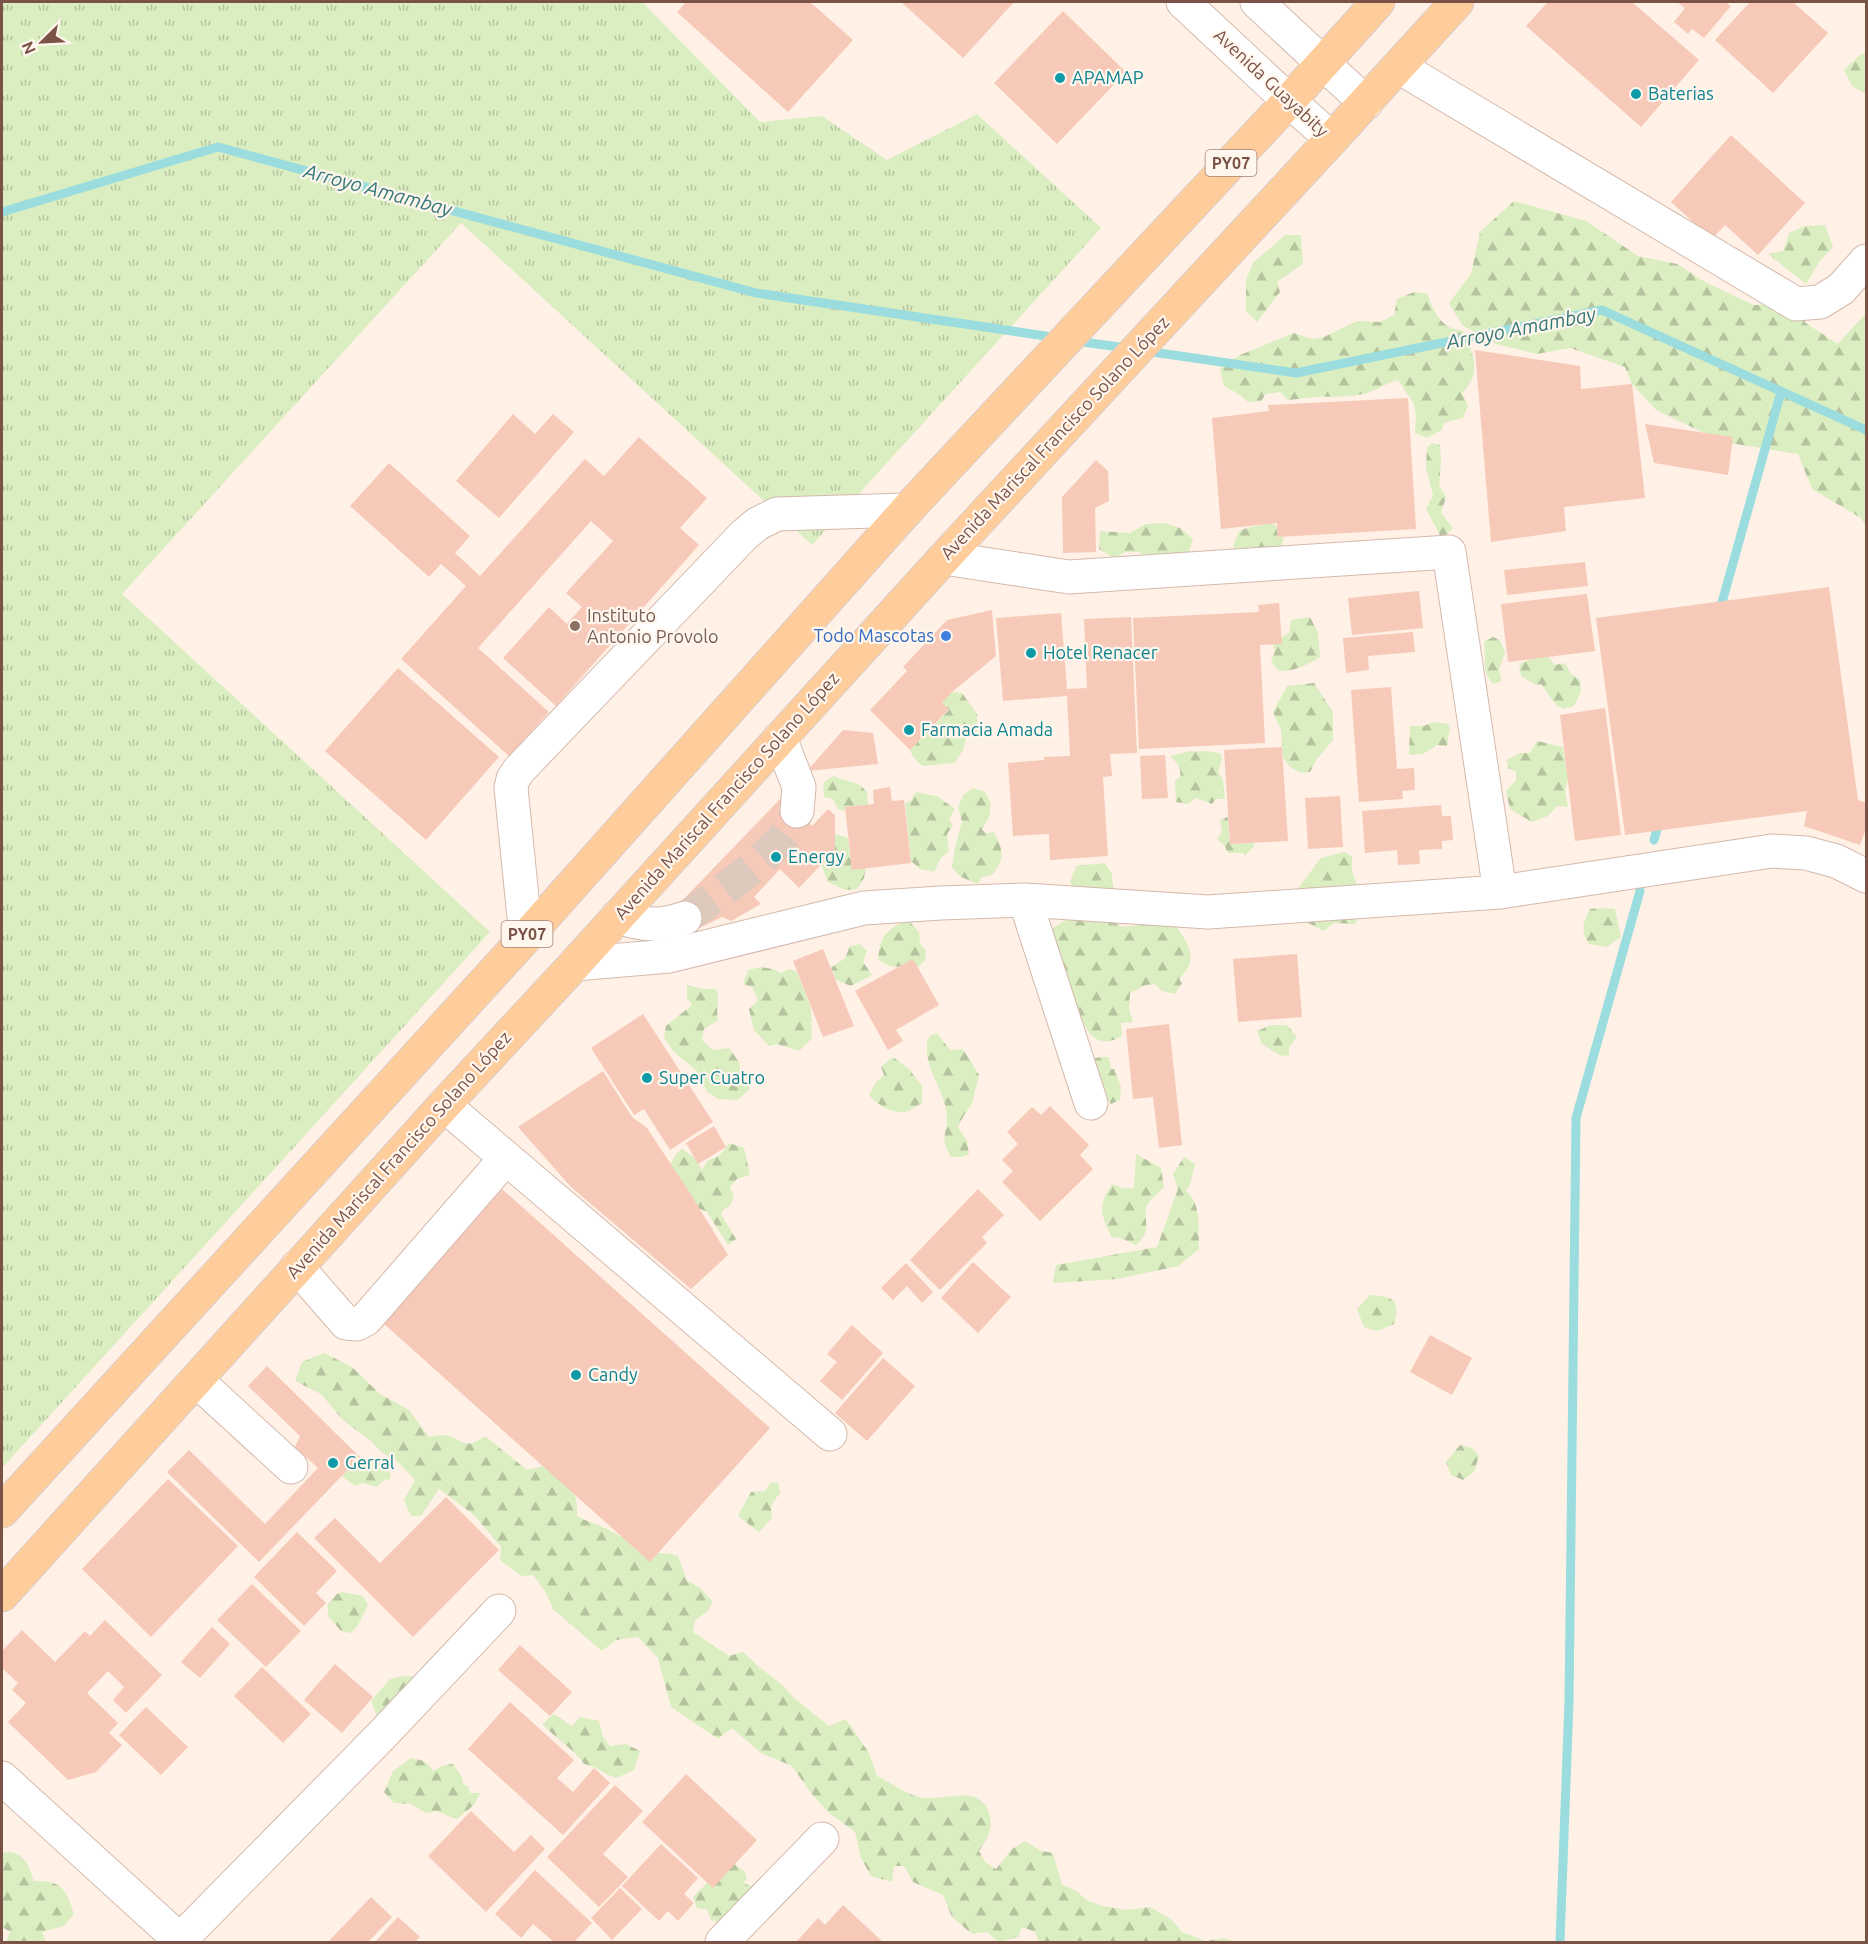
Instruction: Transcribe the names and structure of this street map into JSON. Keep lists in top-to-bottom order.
{
  "streets": {
    "main road": ["PY07", "Avenida Mariscal Francisco Solano López"],
    "street": ["Avenida Guayabity"]
  },
  "crossings": [
    ["Avenida Guayabity", "PY07"],
    ["Avenida Guayabity", "Avenida Mariscal Francisco Solano López"]
  ],
  "water": ["Arroyo Amambay"],
  "places": [
    "APAMAP",
    "Baterias",
    "Instituto Antonio Provolo",
    "Todo Mascotas",
    "Hotel Renacer",
    "Farmacia Amada",
    "Energy",
    "Super Cuatro",
    "Candy",
    "Gerral"
  ],
  "north": "bottom left"
}
